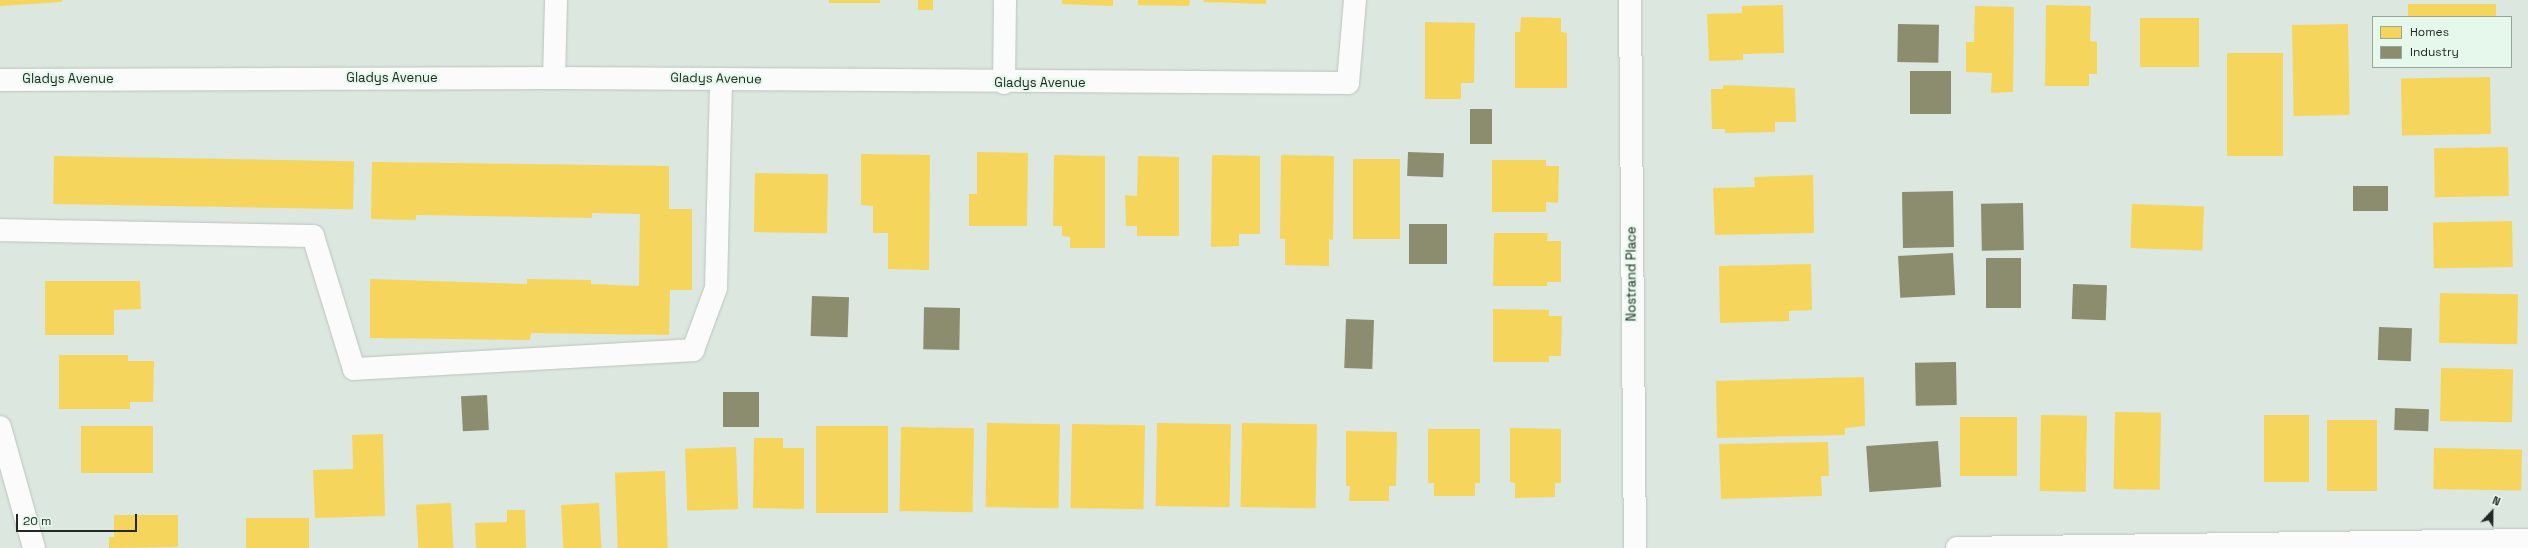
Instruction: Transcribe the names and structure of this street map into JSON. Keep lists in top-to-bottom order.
{
  "streets": {
    "street": ["Gladys Avenue", "Nostrand Place"]
  },
  "legend": ["Homes", "Industry"],
  "scale_bar": "20 m",
  "north": "top"
}
